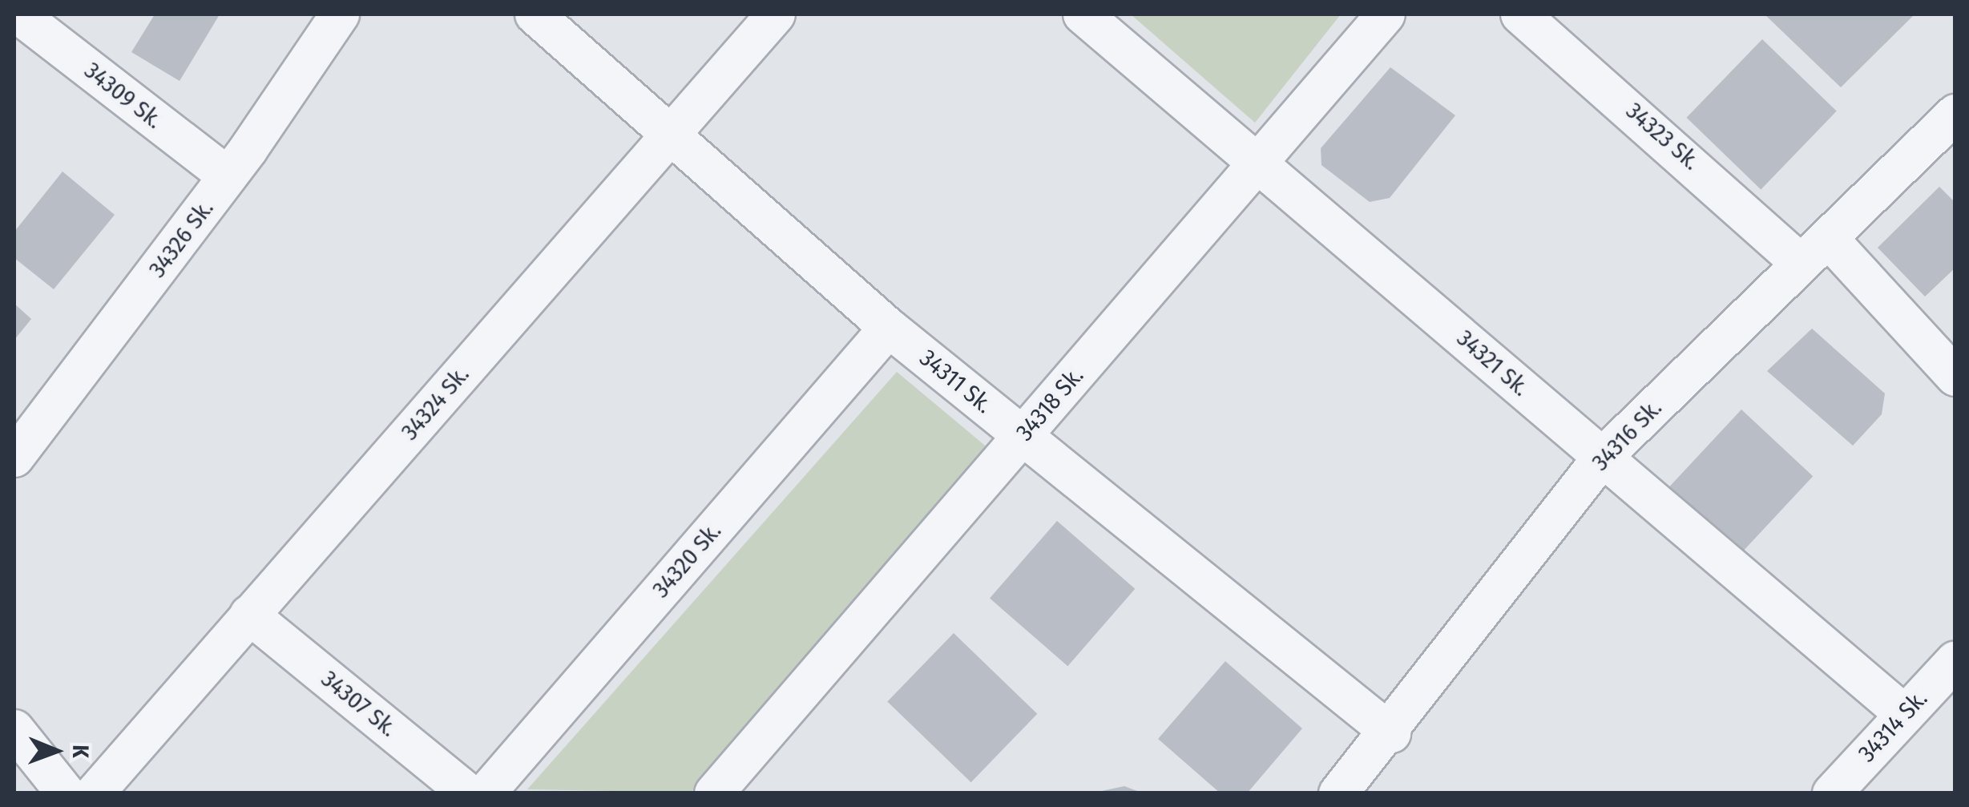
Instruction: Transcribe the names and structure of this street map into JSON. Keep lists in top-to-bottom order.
{
  "streets": {
    "street": [
      "34309 Sk.",
      "34323 Sk.",
      "34326 Sk.",
      "34321 Sk.",
      "34311 Sk.",
      "34324 Sk.",
      "34318 Sk.",
      "34316 Sk.",
      "34320 Sk.",
      "34307 Sk.",
      "34314 Sk."
    ]
  },
  "crossings": [
    ["34309 Sk.", "34326 Sk."],
    ["34323 Sk.", "34316 Sk."],
    ["34321 Sk.", "34318 Sk."],
    ["34321 Sk.", "34316 Sk."],
    ["34321 Sk.", "34314 Sk."],
    ["34311 Sk.", "34324 Sk."],
    ["34311 Sk.", "34318 Sk."],
    ["34311 Sk.", "34316 Sk."],
    ["34311 Sk.", "34320 Sk."],
    ["34324 Sk.", "34307 Sk."]
  ],
  "north": "right"
}
